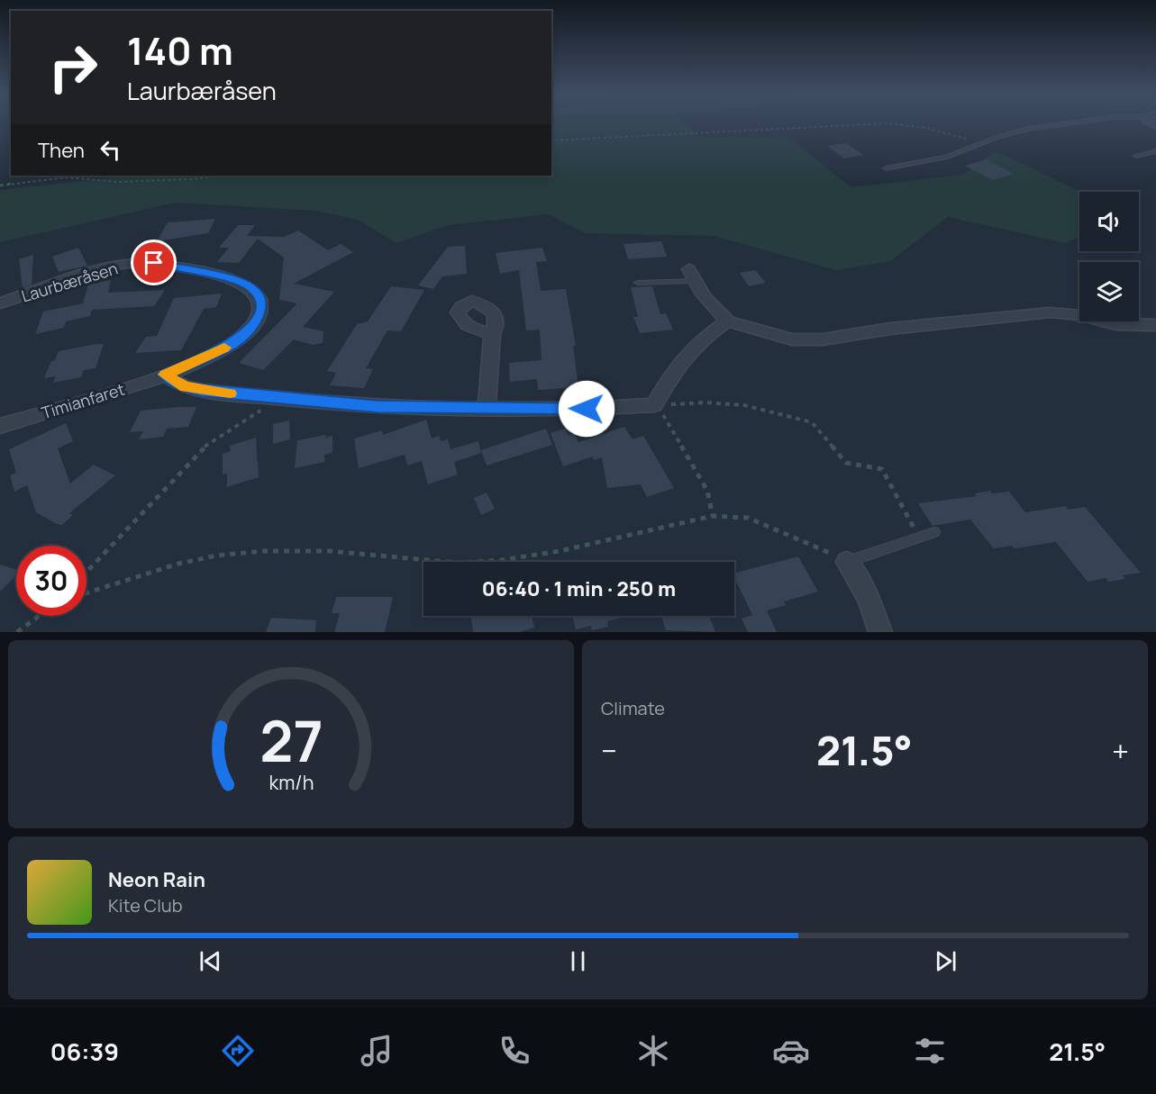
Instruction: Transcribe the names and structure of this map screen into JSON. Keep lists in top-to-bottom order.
{
  "streets": {
    "street": ["Laurbæråsen", "Timianfaret"]
  },
  "crossings": [
    ["Laurbæråsen", "Timianfaret"]
  ],
  "page": {
    "turn": ["140 m", "Laurbæråsen"],
    "then": "Then",
    "limit": "30",
    "trip": "06:40 · 1 min · 250 m",
    "tile": "Climate",
    "heat": ["−", "21.5°", "+"],
    "song": ["Neon Rain", "Kite Club"],
    "tabs": ["06:39", "21.5°"],
    "gauge": ["27", "km/h"]
  }
}
